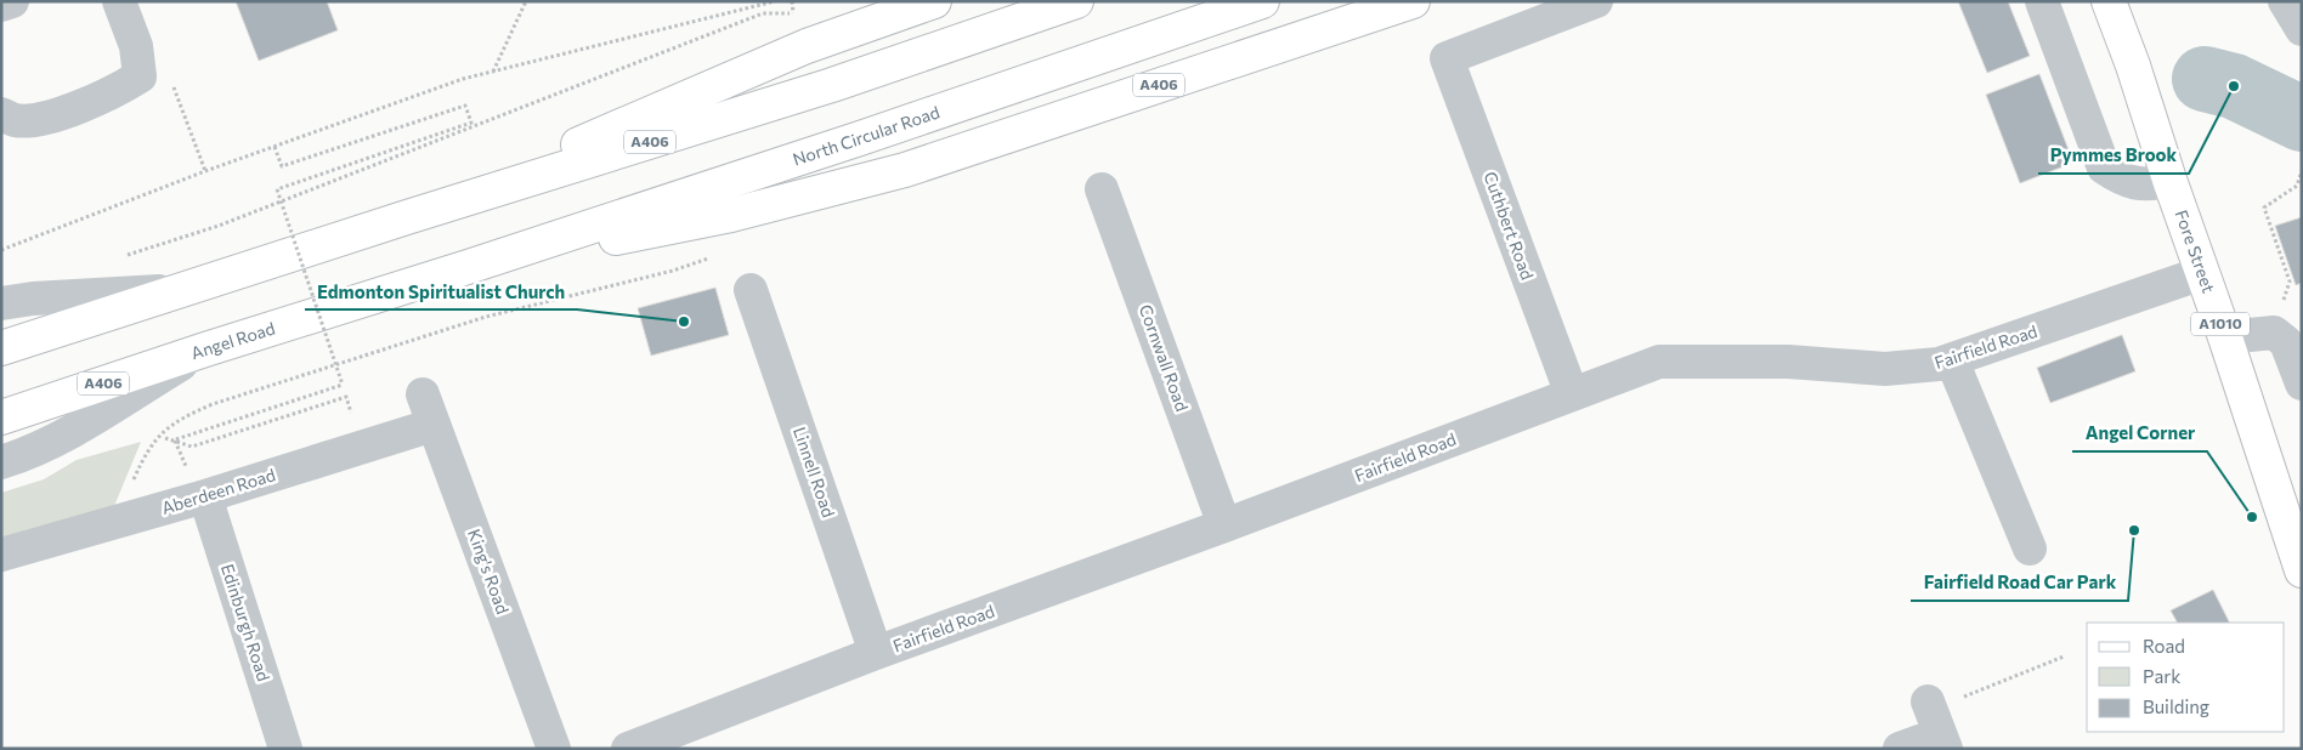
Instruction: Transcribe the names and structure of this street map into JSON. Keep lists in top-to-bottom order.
{
  "streets": {
    "main road": [
      "A406",
      "North Circular Road",
      "Fore Street",
      "A1010",
      "Angel Road"
    ],
    "street": [
      "Cuthbert Road",
      "Fairfield Road",
      "Cornwall Road",
      "Linnell Road",
      "Aberdeen Road",
      "King's Road",
      "Edinburgh Road"
    ]
  },
  "crossings": [
    ["A406", "North Circular Road"],
    ["A406", "Angel Road"],
    ["North Circular Road", "Angel Road"],
    ["Cuthbert Road", "Fairfield Road"],
    ["Fore Street", "Fairfield Road"],
    ["Fairfield Road", "Cornwall Road"],
    ["Fairfield Road", "Linnell Road"],
    ["Aberdeen Road", "King's Road"],
    ["Aberdeen Road", "Edinburgh Road"]
  ],
  "places": [
    "Pymmes Brook",
    "Edmonton Spiritualist Church",
    "Angel Corner",
    "Fairfield Road Car Park"
  ],
  "legend": ["Road", "Park", "Building"]
}
